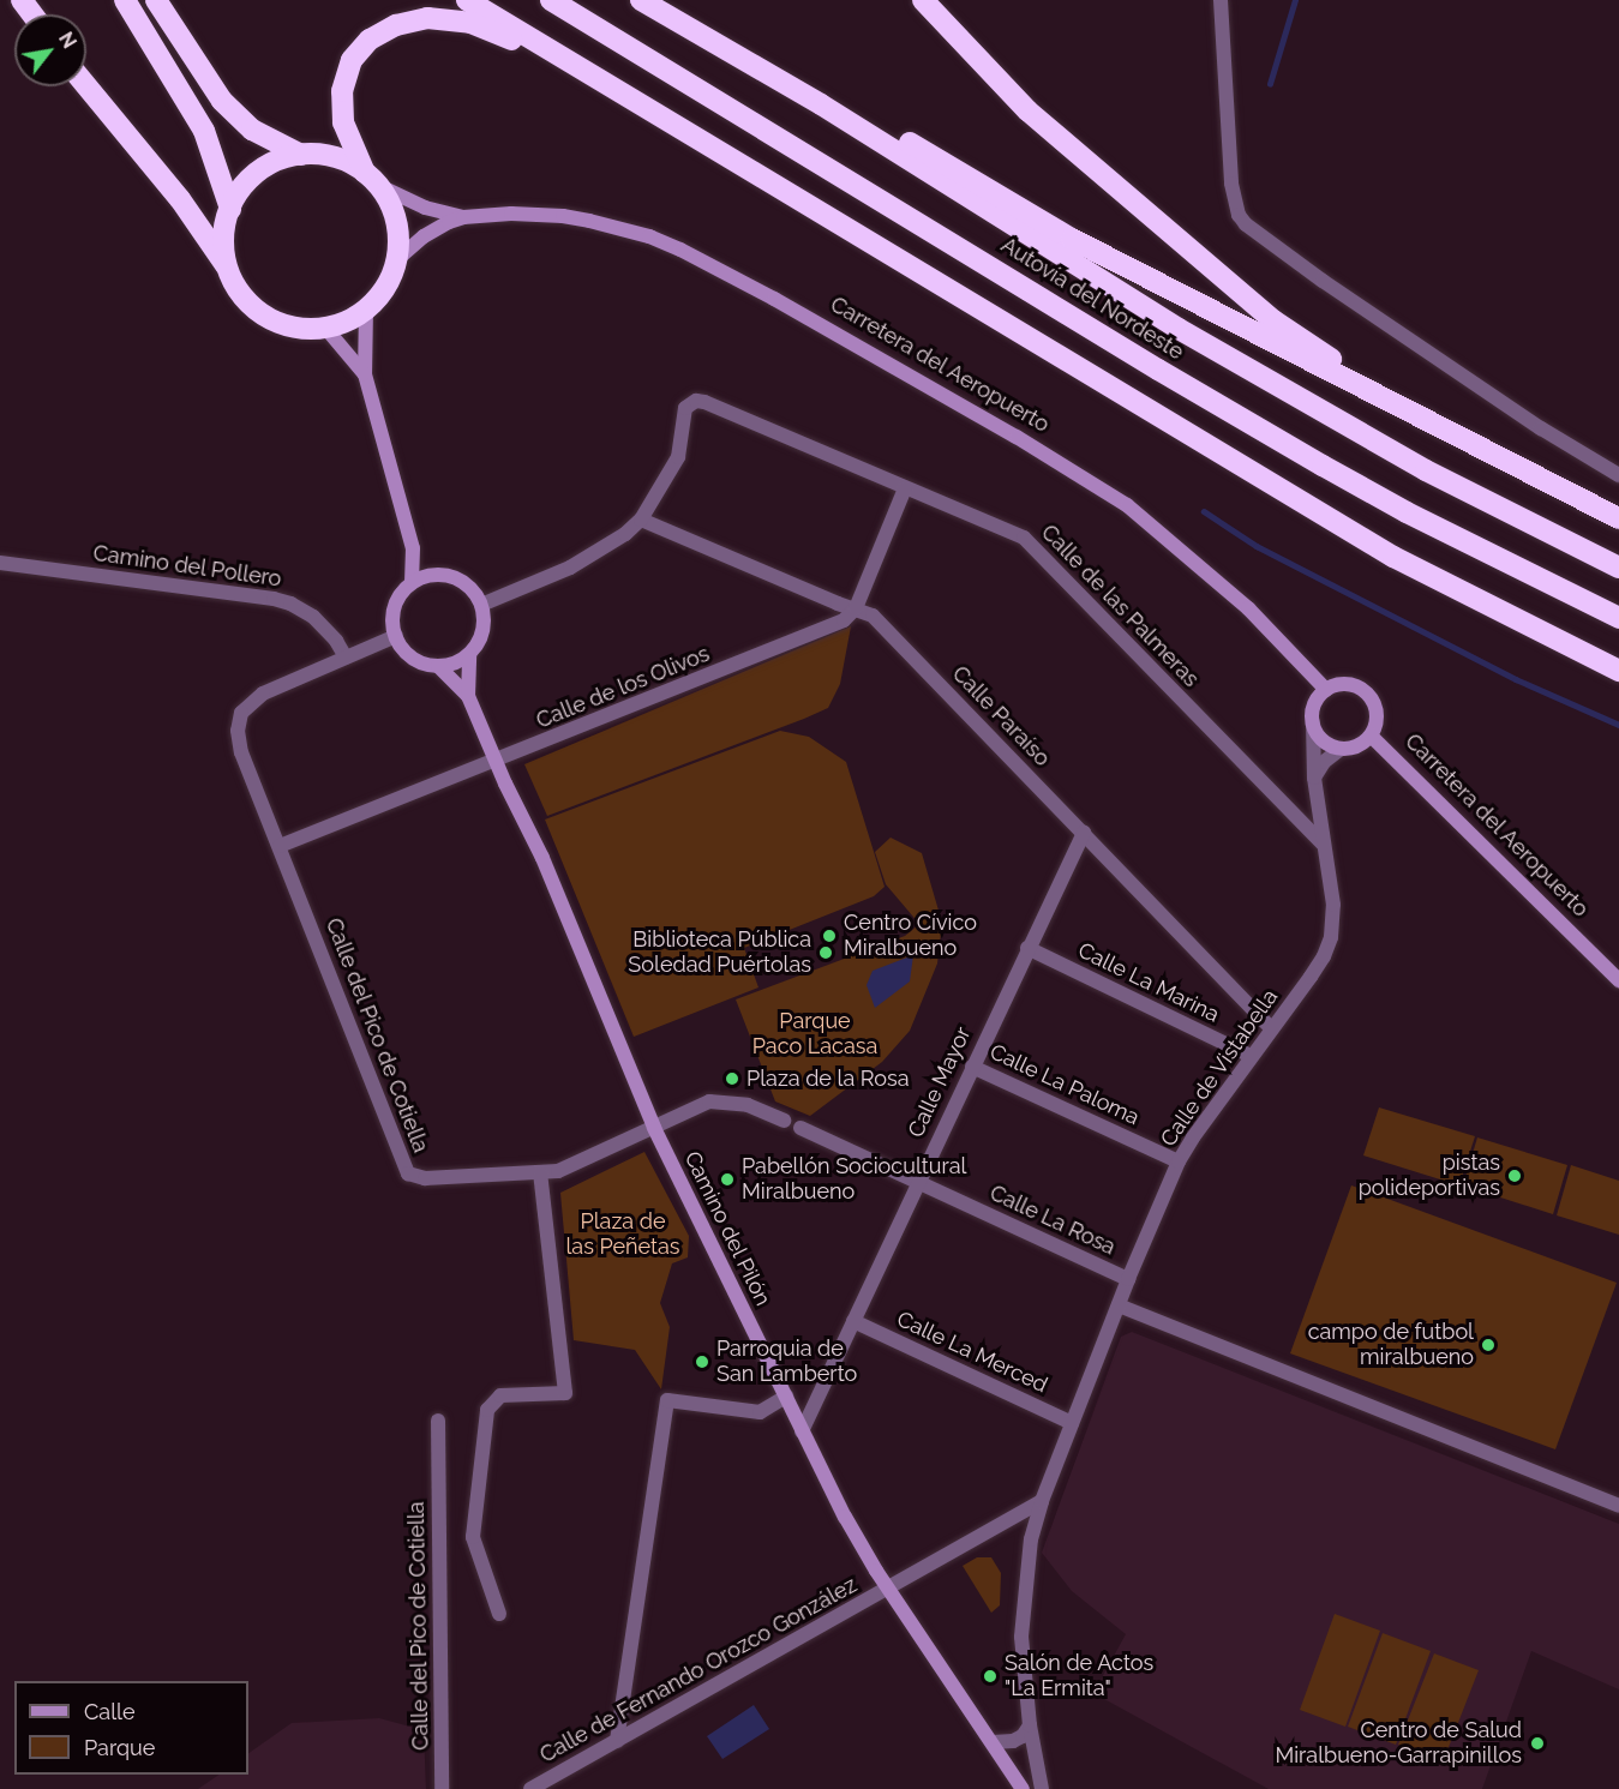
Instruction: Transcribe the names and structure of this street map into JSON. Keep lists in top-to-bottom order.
{
  "streets": {
    "highway": ["Autovía del Nordeste"],
    "street": [
      "Carretera del Aeropuerto",
      "Camino del Pollero",
      "Calle de las Palmeras",
      "Calle de los Olivos",
      "Calle Paraíso",
      "Calle La Marina",
      "Calle del Pico de Cotiella",
      "Calle de Vistabella",
      "Calle Mayor",
      "Calle La Paloma",
      "Calle La Rosa",
      "Camino del Pilón",
      "Calle La Merced",
      "Calle de Fernando Orozco González"
    ]
  },
  "crossings": [
    ["Carretera del Aeropuerto", "Calle de Vistabella"],
    ["Camino del Pollero", "Calle del Pico de Cotiella"],
    ["Calle de las Palmeras", "Calle Paraíso"],
    ["Calle de las Palmeras", "Calle de Vistabella"],
    ["Calle de los Olivos", "Calle Paraíso"],
    ["Calle de los Olivos", "Calle del Pico de Cotiella"],
    ["Calle de los Olivos", "Camino del Pilón"],
    ["Calle Paraíso", "Calle de Vistabella"],
    ["Calle Paraíso", "Calle Mayor"],
    ["Calle La Marina", "Calle de Vistabella"],
    ["Calle La Marina", "Calle Mayor"],
    ["Calle del Pico de Cotiella", "Camino del Pilón"],
    ["Calle de Vistabella", "Calle La Paloma"],
    ["Calle de Vistabella", "Calle La Rosa"],
    ["Calle de Vistabella", "Calle La Merced"],
    ["Calle de Vistabella", "Calle de Fernando Orozco González"],
    ["Calle Mayor", "Calle La Paloma"],
    ["Calle Mayor", "Calle La Rosa"],
    ["Calle Mayor", "Camino del Pilón"],
    ["Calle Mayor", "Calle La Merced"],
    ["Camino del Pilón", "Calle de Fernando Orozco González"]
  ],
  "parks": ["Parque Paco Lacasa", "Plaza de las Peñetas"],
  "places": [
    "Centro Cívico Miralbueno",
    "Biblioteca Pública Soledad Puértolas",
    "Plaza de la Rosa",
    "pistas polideportivas",
    "Pabellón Sociocultural Miralbueno",
    "campo de futbol miralbueno",
    "Parroquia de San Lamberto",
    "Salón de Actos \"La Ermita\"",
    "Centro de Salud Miralbueno-Garrapinillos"
  ],
  "legend": ["Calle", "Parque"],
  "north": "top right"
}
